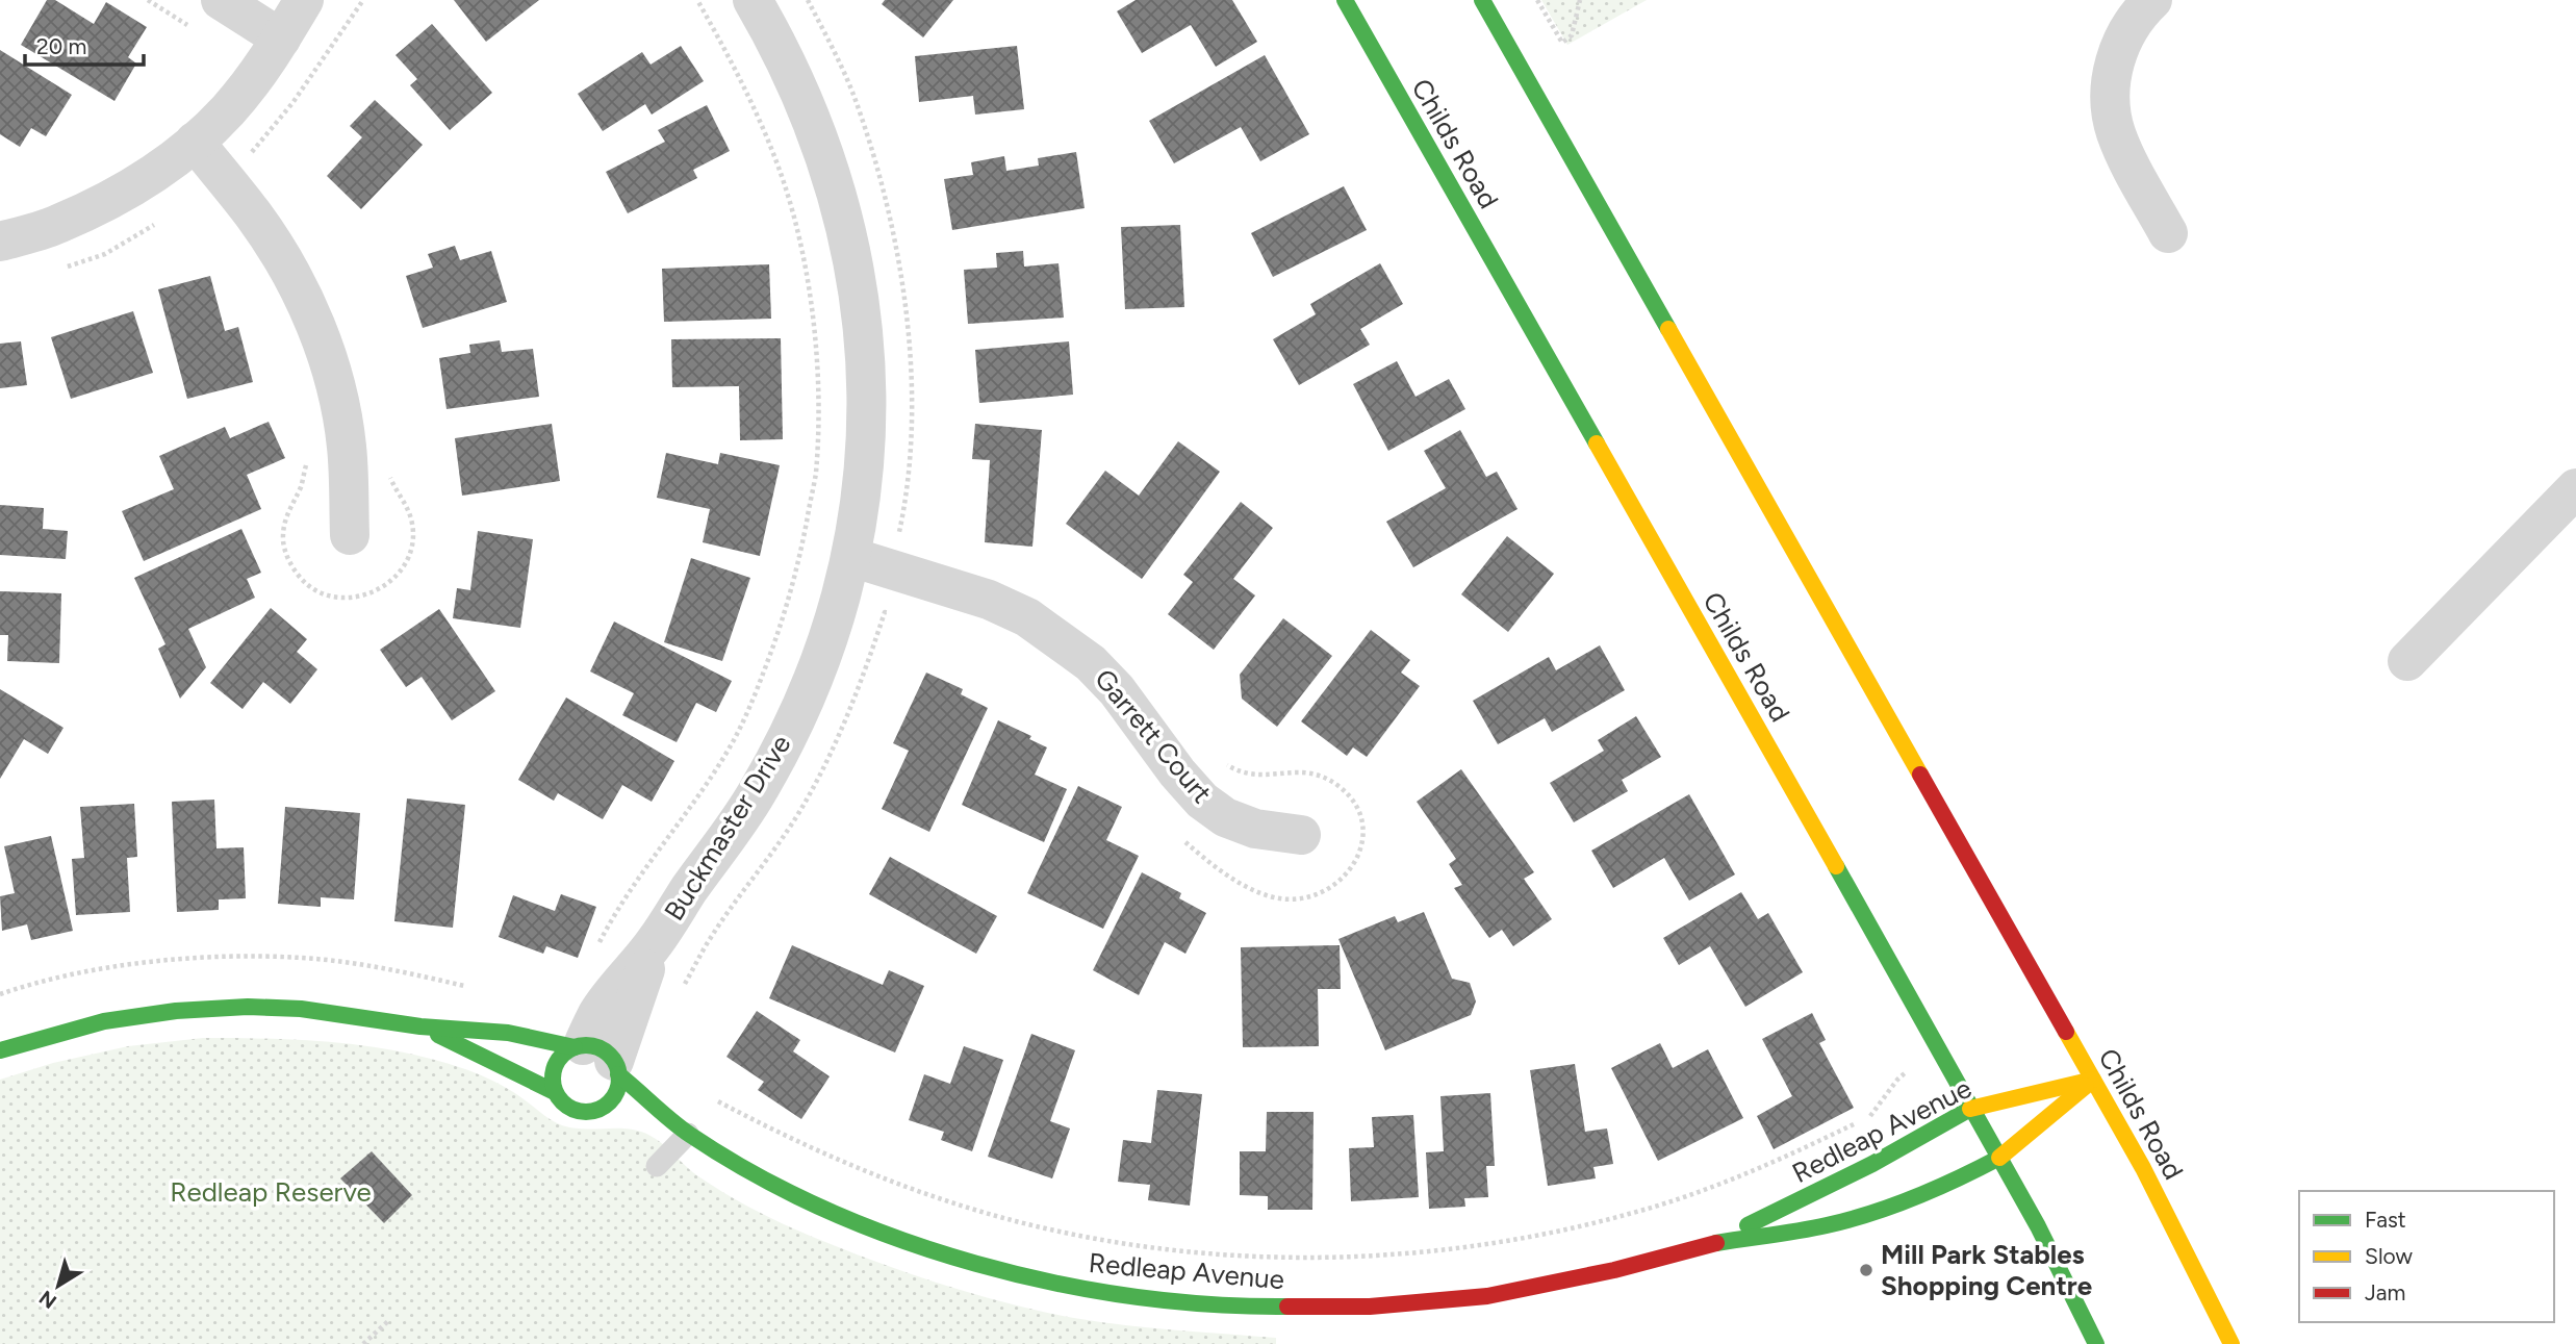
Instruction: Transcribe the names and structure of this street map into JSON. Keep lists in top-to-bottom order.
{
  "streets": {
    "main road": ["Childs Road", "Redleap Avenue"],
    "street": ["Garrett Court", "Buckmaster Drive"]
  },
  "crossings": [
    ["Childs Road", "Redleap Avenue"],
    ["Garrett Court", "Buckmaster Drive"],
    ["Buckmaster Drive", "Redleap Avenue"]
  ],
  "parks": ["Redleap Reserve"],
  "places": ["Mill Park Stables Shopping Centre"],
  "legend": ["Fast", "Slow", "Jam"],
  "scale_bar": "20 m",
  "north": "bottom left"
}
